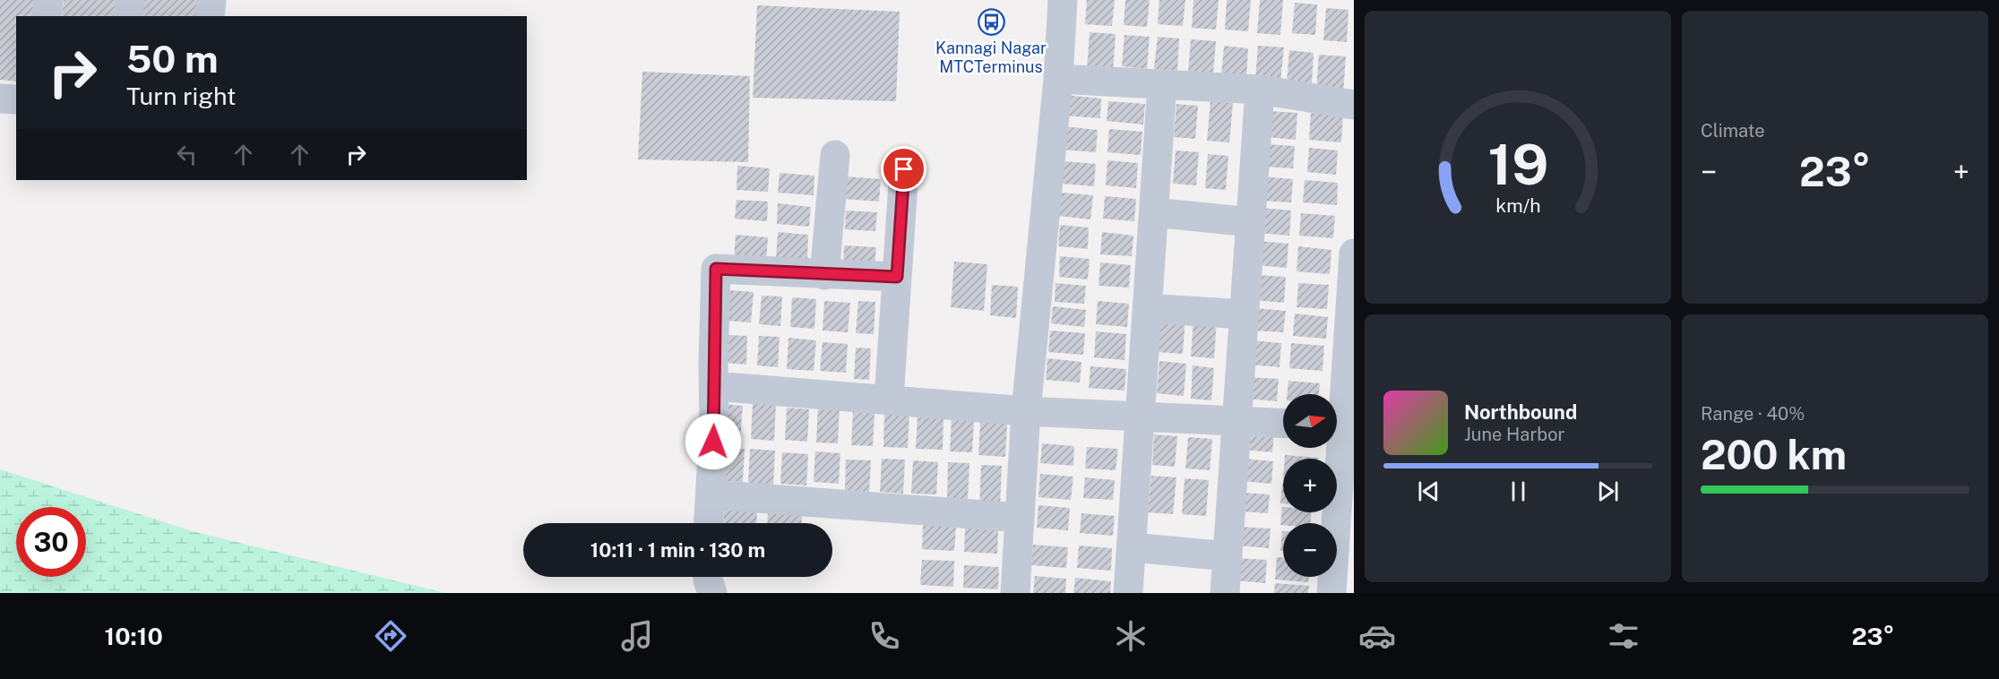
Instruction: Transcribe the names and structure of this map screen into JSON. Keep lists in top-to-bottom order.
{
  "places": {
    "bus stop": ["Kannagi Nagar MTCTerminus"]
  },
  "north": "right",
  "page": {
    "tile": [
      "Climate",
      ["Range · 40%", "200 km"]
    ],
    "turn": ["50 m", "Turn right"],
    "heat": ["−", "23°", "+"],
    "song": ["Northbound", "June Harbor"],
    "map_buttons": ["+", "−"],
    "limit": "30",
    "trip": "10:11 · 1 min · 130 m",
    "tabs": ["10:10", "23°"],
    "gauge": ["19", "km/h"]
  }
}
